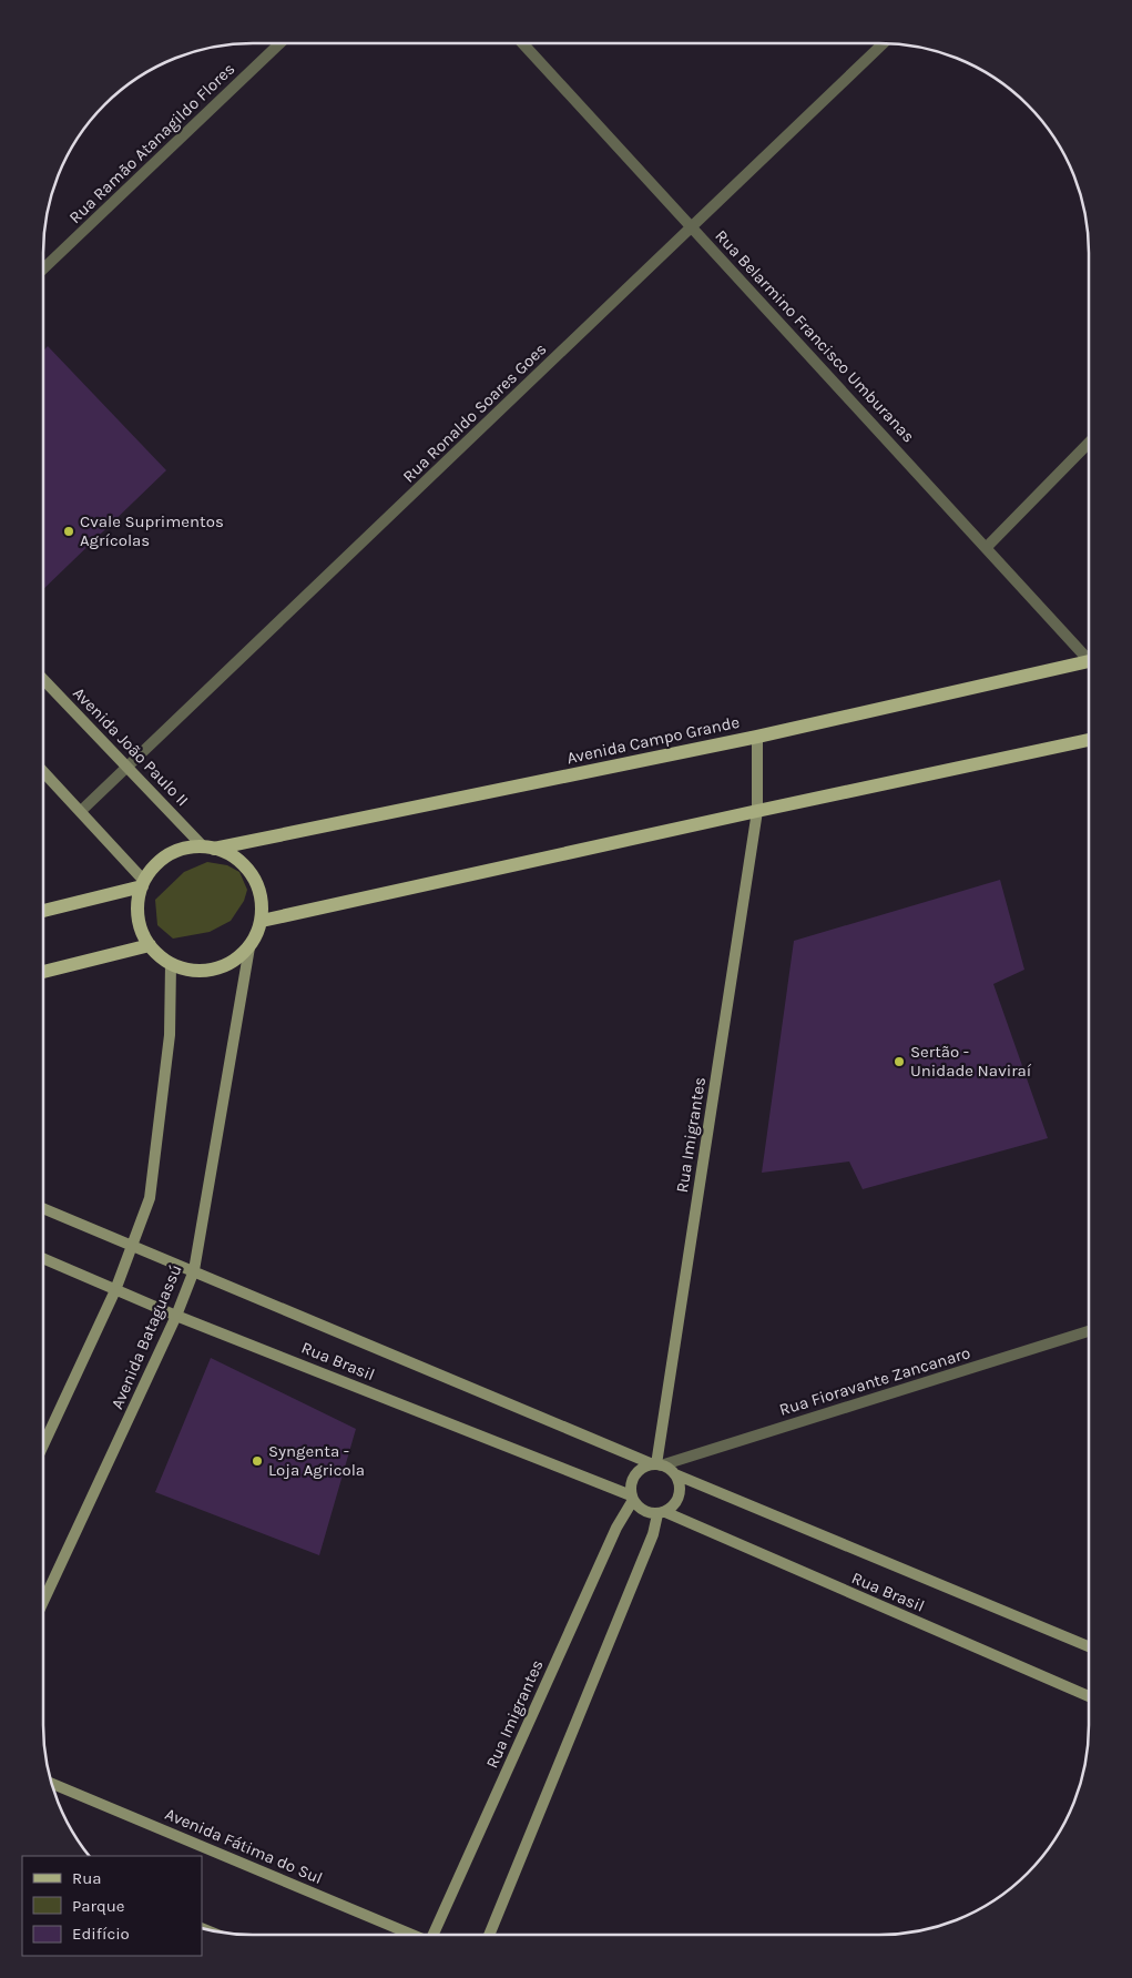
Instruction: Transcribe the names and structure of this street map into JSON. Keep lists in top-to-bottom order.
{
  "streets": {
    "main road": ["Avenida Campo Grande"],
    "street": [
      "Rua Ramão Atanagildo Flores",
      "Rua Belarmino Francisco Umburanas",
      "Rua Ronaldo Soares Goes",
      "Avenida João Paulo II",
      "Rua Imigrantes",
      "Avenida Bataguassú",
      "Rua Brasil",
      "Rua Fioravante Zancanaro",
      "Avenida Fátima do Sul"
    ]
  },
  "crossings": [
    ["Rua Belarmino Francisco Umburanas", "Rua Ronaldo Soares Goes"],
    ["Rua Ronaldo Soares Goes", "Avenida João Paulo II"],
    ["Avenida Campo Grande", "Avenida João Paulo II"],
    ["Avenida Campo Grande", "Rua Imigrantes"],
    ["Avenida Campo Grande", "Avenida Bataguassú"],
    ["Avenida João Paulo II", "Avenida Bataguassú"],
    ["Rua Imigrantes", "Rua Brasil"],
    ["Rua Imigrantes", "Rua Fioravante Zancanaro"],
    ["Avenida Bataguassú", "Rua Brasil"],
    ["Rua Brasil", "Rua Fioravante Zancanaro"]
  ],
  "places": ["Cvale Suprimentos Agrícolas", "Sertão - Unidade Naviraí", "Syngenta - Loja Agricola"],
  "legend": ["Rua", "Parque", "Edifício"]
}
